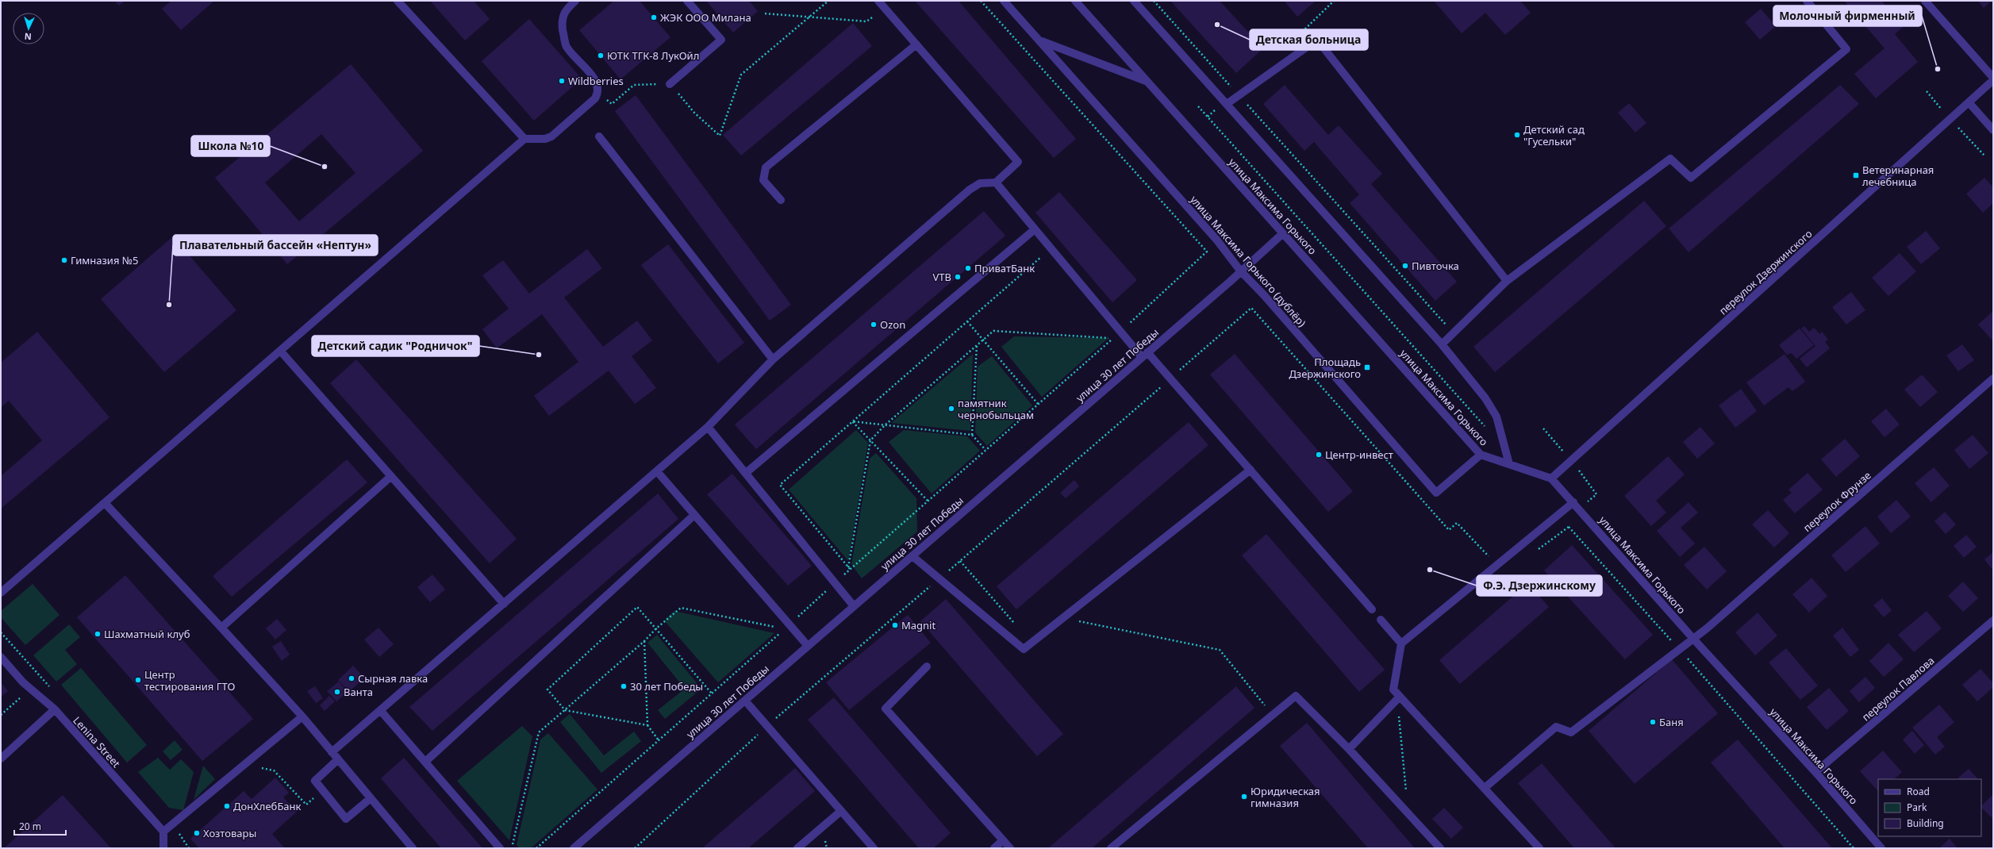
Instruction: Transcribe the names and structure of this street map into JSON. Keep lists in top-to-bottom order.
{
  "streets": {
    "street": [
      "улица Максима Горького",
      "улица Максима Горького (дублёр)",
      "переулок Дзержинского",
      "улица 30 лет Победы",
      "переулок Фрунзе",
      "переулок Павлова",
      "Lenina Street"
    ]
  },
  "crossings": [
    ["улица Максима Горького", "улица Максима Горького (дублёр)"],
    ["улица Максима Горького", "переулок Дзержинского"],
    ["улица Максима Горького", "улица 30 лет Победы"],
    ["улица Максима Горького", "переулок Фрунзе"],
    ["улица Максима Горького", "переулок Павлова"],
    ["улица Максима Горького (дублёр)", "улица 30 лет Победы"]
  ],
  "places": {
    "other": [
      "ЖЭК ООО Милана",
      "Детская больница",
      "ЮТК ТГК-8 ЛукОйл",
      "Молочный фирменный",
      "Wildberries",
      "Детский сад \"Гусельки\"",
      "Школа №10",
      "Гимназия №5",
      "Пивточка",
      "ПриватБанк",
      "VTB",
      "Плавательный бассейн «Нептун»",
      "Ozon",
      "Детский садик \"Родничок\"",
      "памятник чернобыльцам",
      "Центр-инвест",
      "Ф.Э. Дзержинскому",
      "Magnit",
      "Шахматный клуб",
      "Сырная лавка",
      "Центр тестирования ГТО",
      "30 лет Победы",
      "Ванта",
      "Баня",
      "Юридическая гимназия",
      "ДонХлебБанк",
      "Хозтовары"
    ],
    "transit": ["Ветеринарная лечебница", "Площадь Дзержинского"]
  },
  "legend": ["Road", "Park", "Building"],
  "scale_bar": "20 m",
  "north": "bottom"
}
